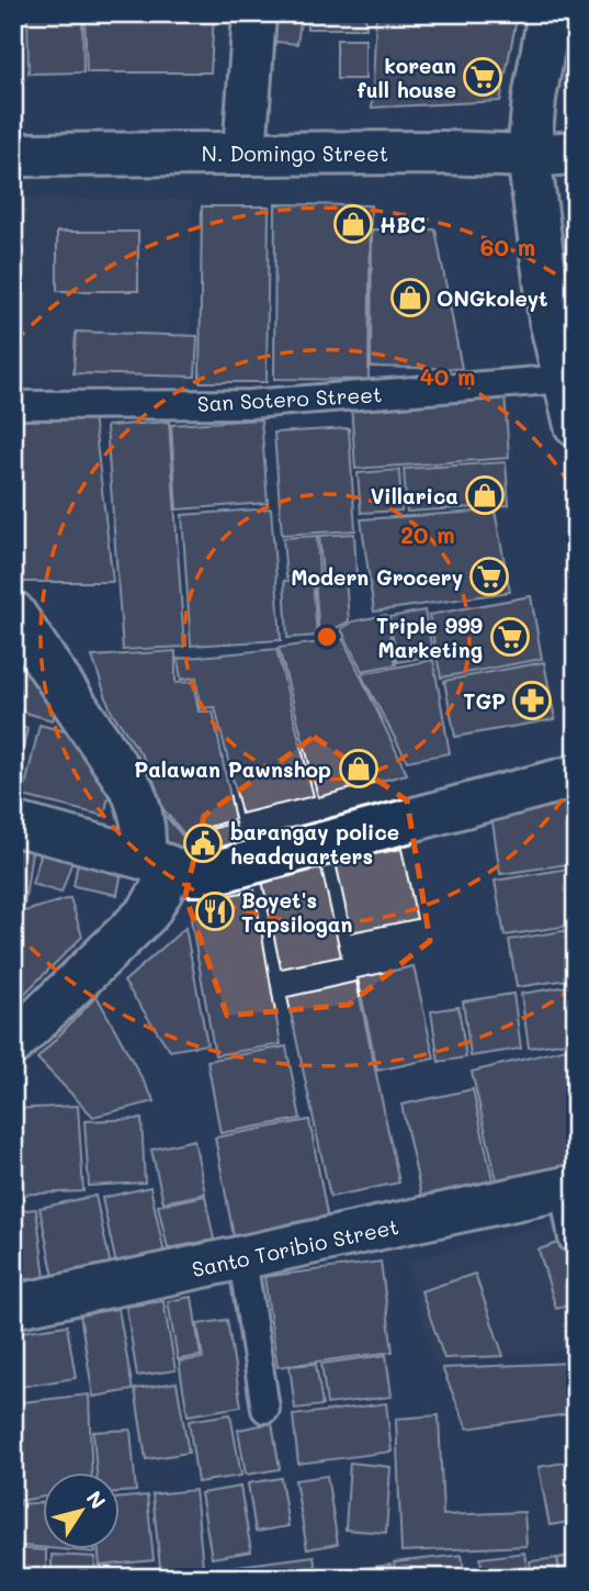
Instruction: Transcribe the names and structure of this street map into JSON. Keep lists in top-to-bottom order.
{
  "streets": {
    "street": ["N. Domingo Street", "Santo Toribio Street"],
    "lane": ["San Sotero Street"]
  },
  "places": {
    "supermarket": ["korean full house", "Modern Grocery", "Triple 999 Marketing"],
    "shop": [
      "HBC",
      "ONGkoleyt",
      "Villarica",
      "Palawan Pawnshop"
    ],
    "pharmacy": ["TGP"],
    "public building": ["barangay police headquarters"],
    "restaurant": ["Boyet's Tapsilogan"]
  },
  "north": "top right",
  "rings": ["60 m", "40 m", "20 m"]
}
